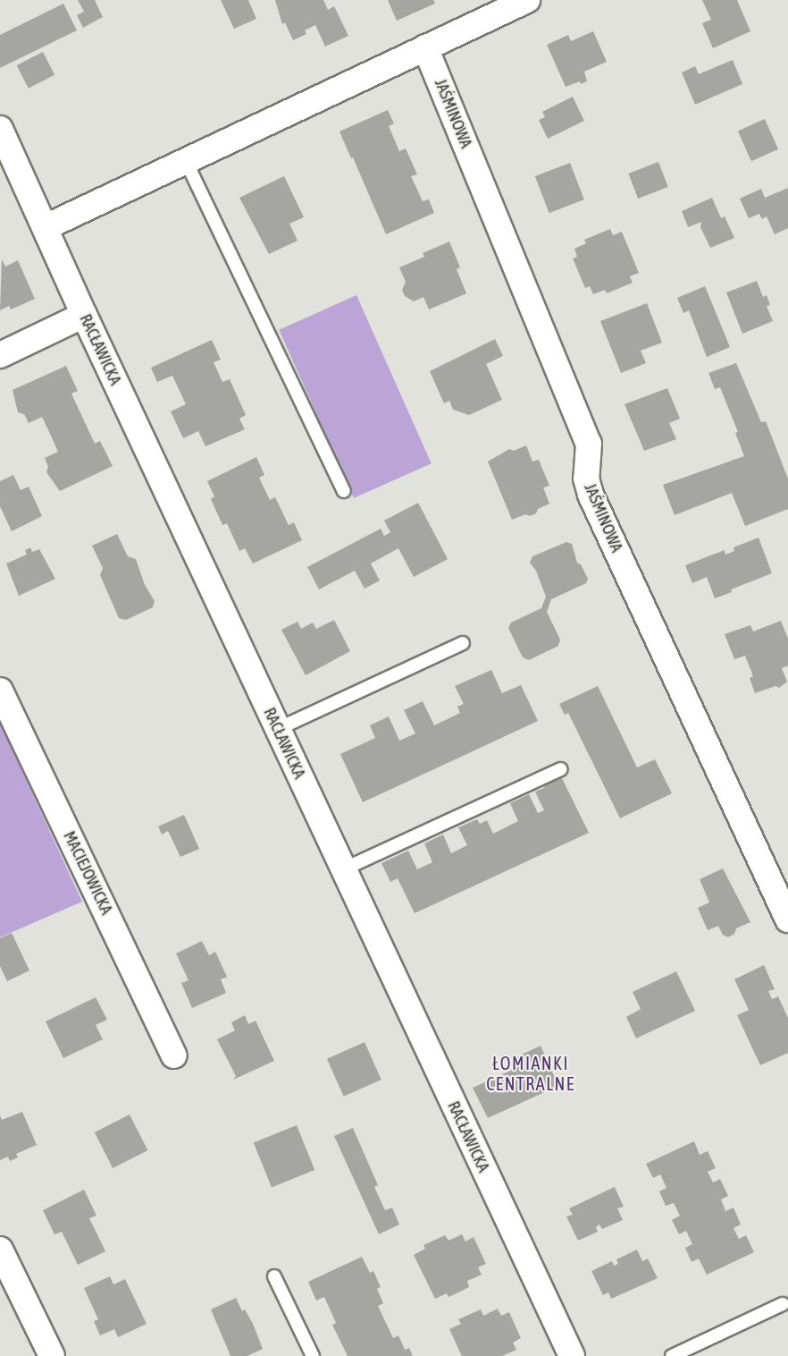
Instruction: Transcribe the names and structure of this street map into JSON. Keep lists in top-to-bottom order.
{
  "streets": {
    "street": ["JAŚMINOWA", "RACŁAWICKA", "MACIEJOWICKA"]
  },
  "districts": ["ŁOMIANKI CENTRALNE"]
}
